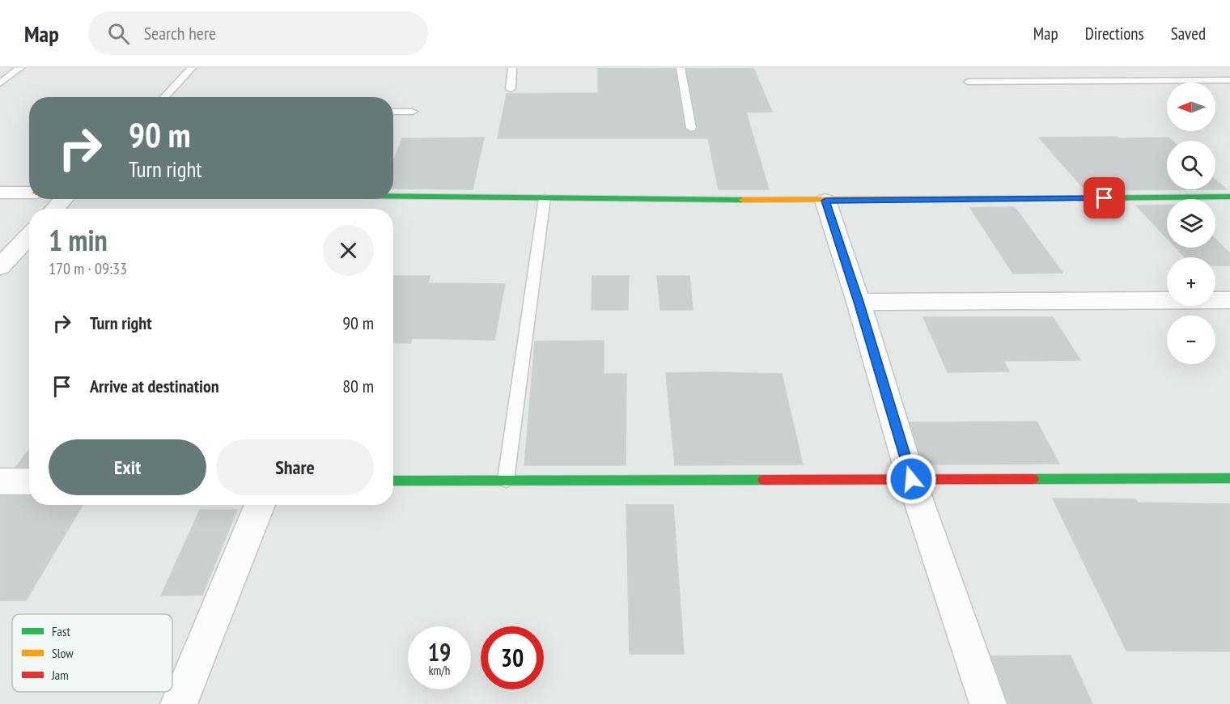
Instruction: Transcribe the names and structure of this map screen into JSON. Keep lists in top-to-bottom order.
{
  "legend": ["Fast", "Slow", "Jam"],
  "north": "left",
  "page": {
    "header": "Map",
    "search": "Search here",
    "nav": ["Map", "Directions", "Saved"],
    "map_buttons": ["+", "−"],
    "turn": ["90 m", "Turn right"],
    "heading": ["1 min", "170 m · 09:33"],
    "list": [
      {
        "name": "Turn right",
        "value": "90 m"
      },
      {
        "name": "Arrive at destination",
        "value": "80 m"
      }
    ],
    "buttons": ["Exit", "Share"],
    "speed": "19 km/h",
    "limit": "30"
  }
}
